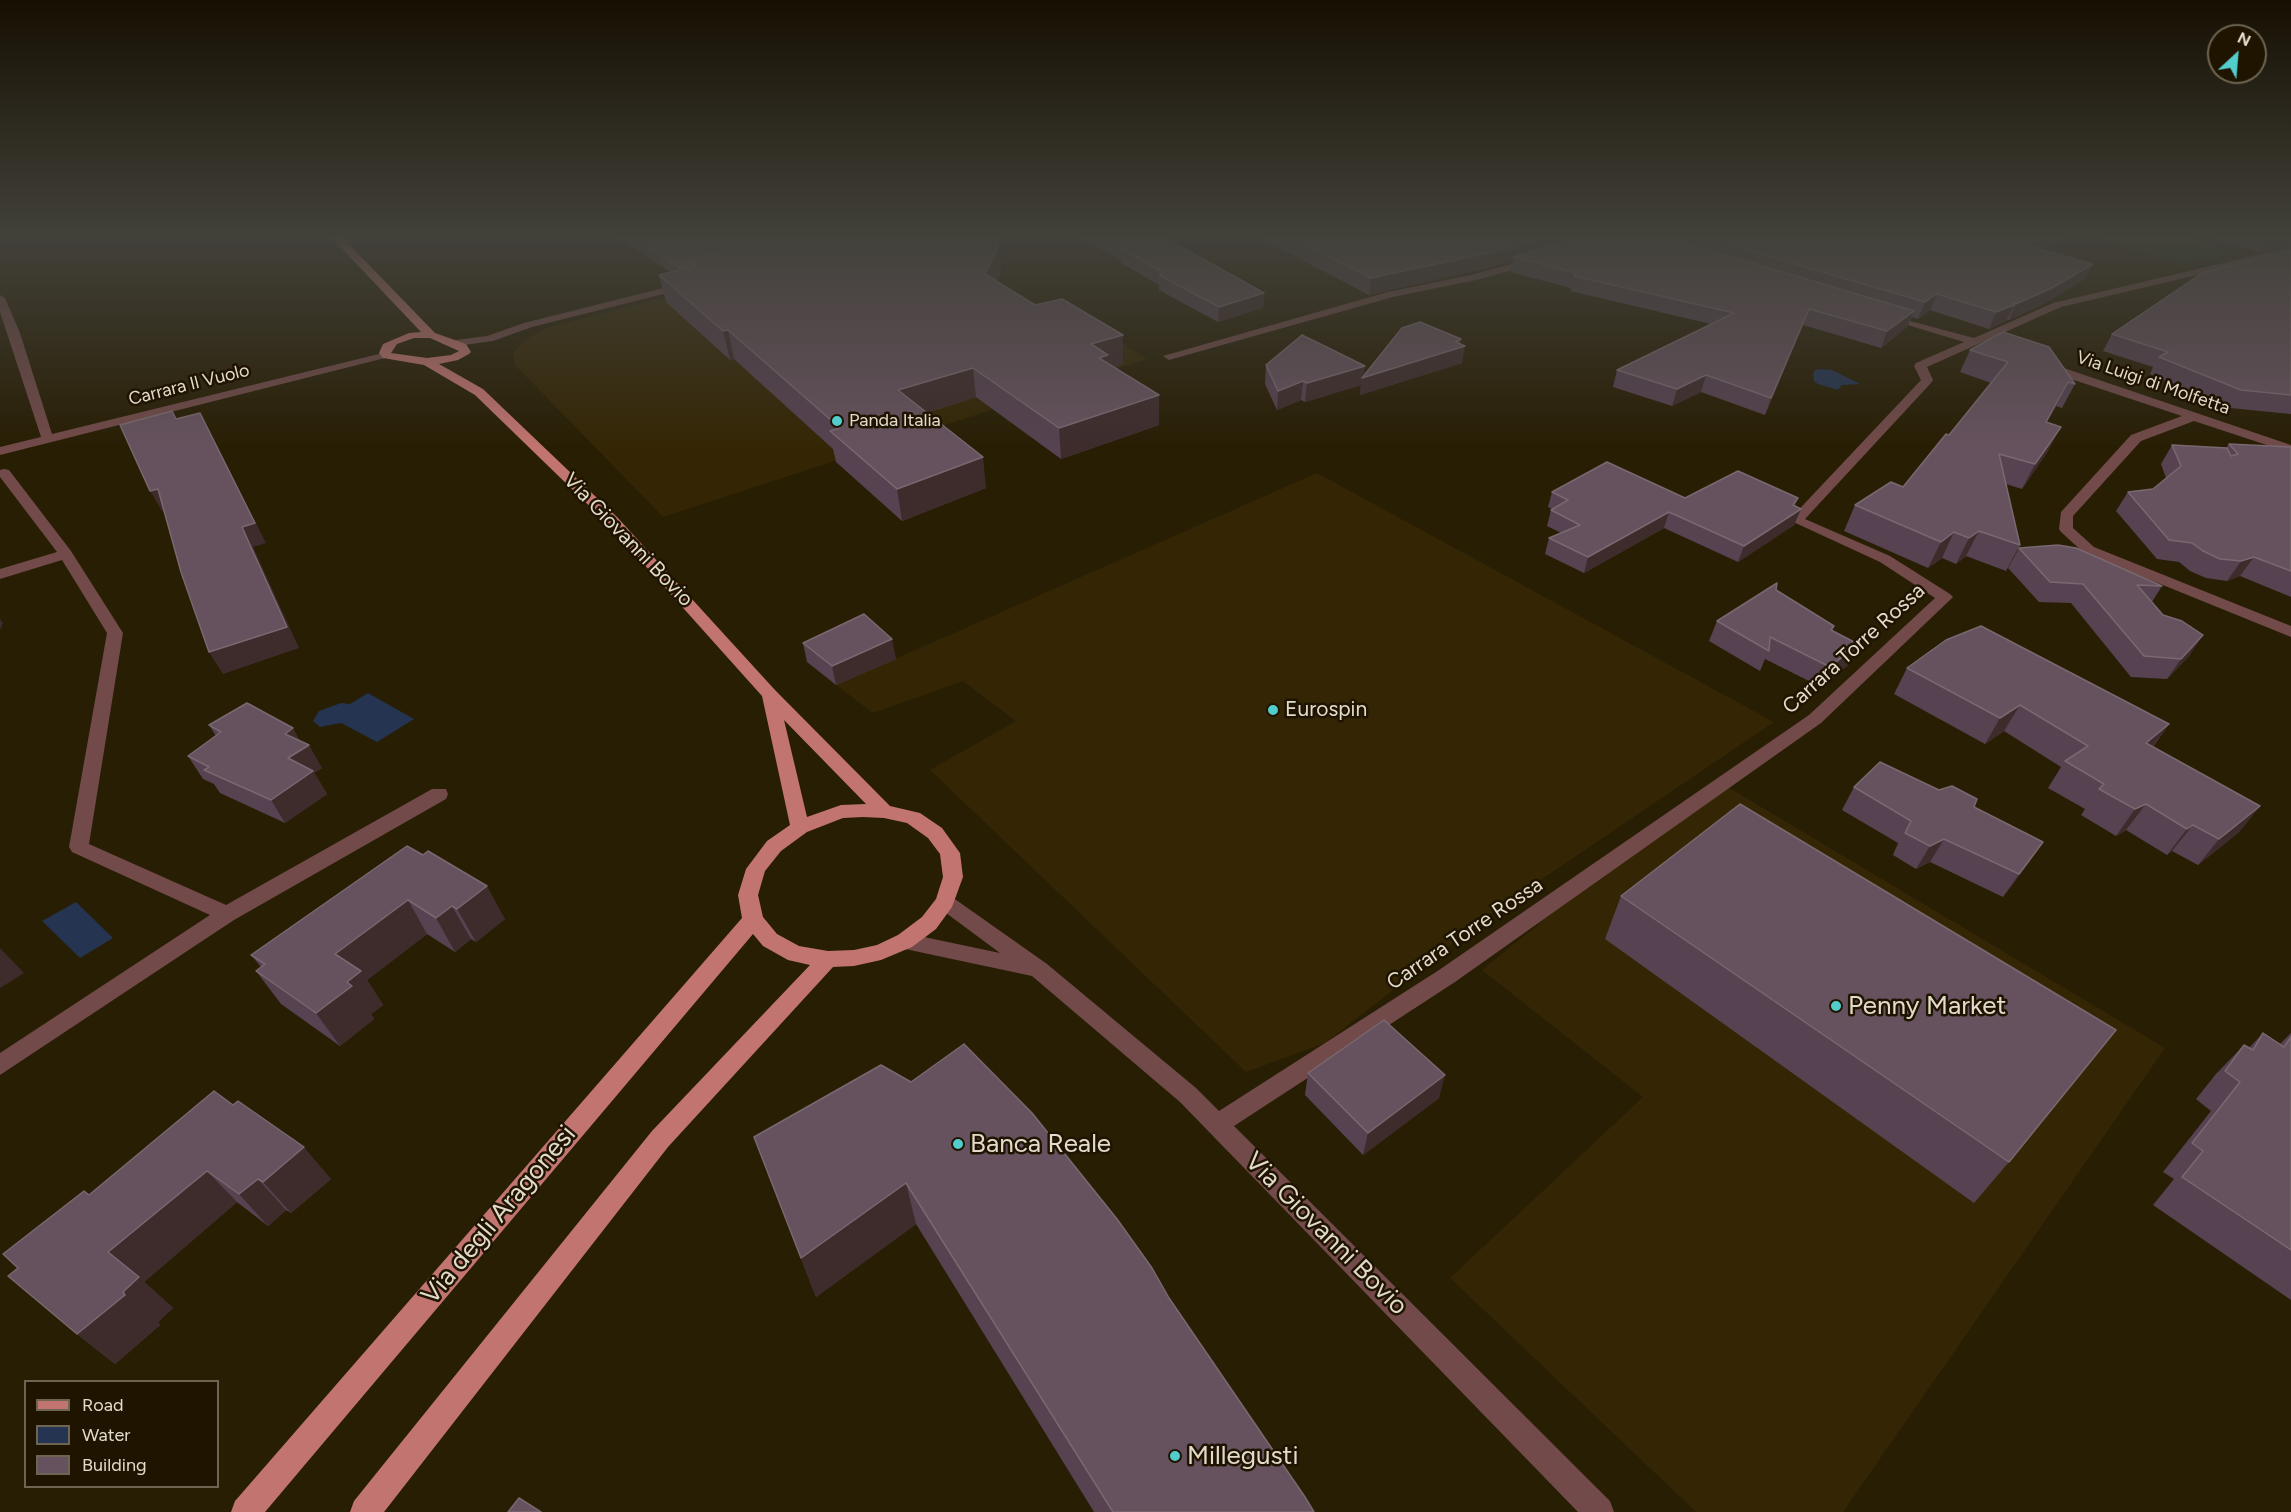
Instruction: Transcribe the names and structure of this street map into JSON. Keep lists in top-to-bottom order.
{
  "streets": {
    "main road": ["Via Giovanni Bovio", "Via degli Aragonesi"],
    "street": ["Via Luigi di Molfetta", "Carrara Il Vuolo", "Carrara Torre Rossa"]
  },
  "crossings": [
    ["Via Giovanni Bovio", "Carrara Torre Rossa"],
    ["Via Giovanni Bovio", "Via degli Aragonesi"]
  ],
  "places": [
    "Panda Italia",
    "Eurospin",
    "Penny Market",
    "Banca Reale",
    "Millegusti"
  ],
  "legend": ["Road", "Water", "Building"],
  "north": "top right"
}
